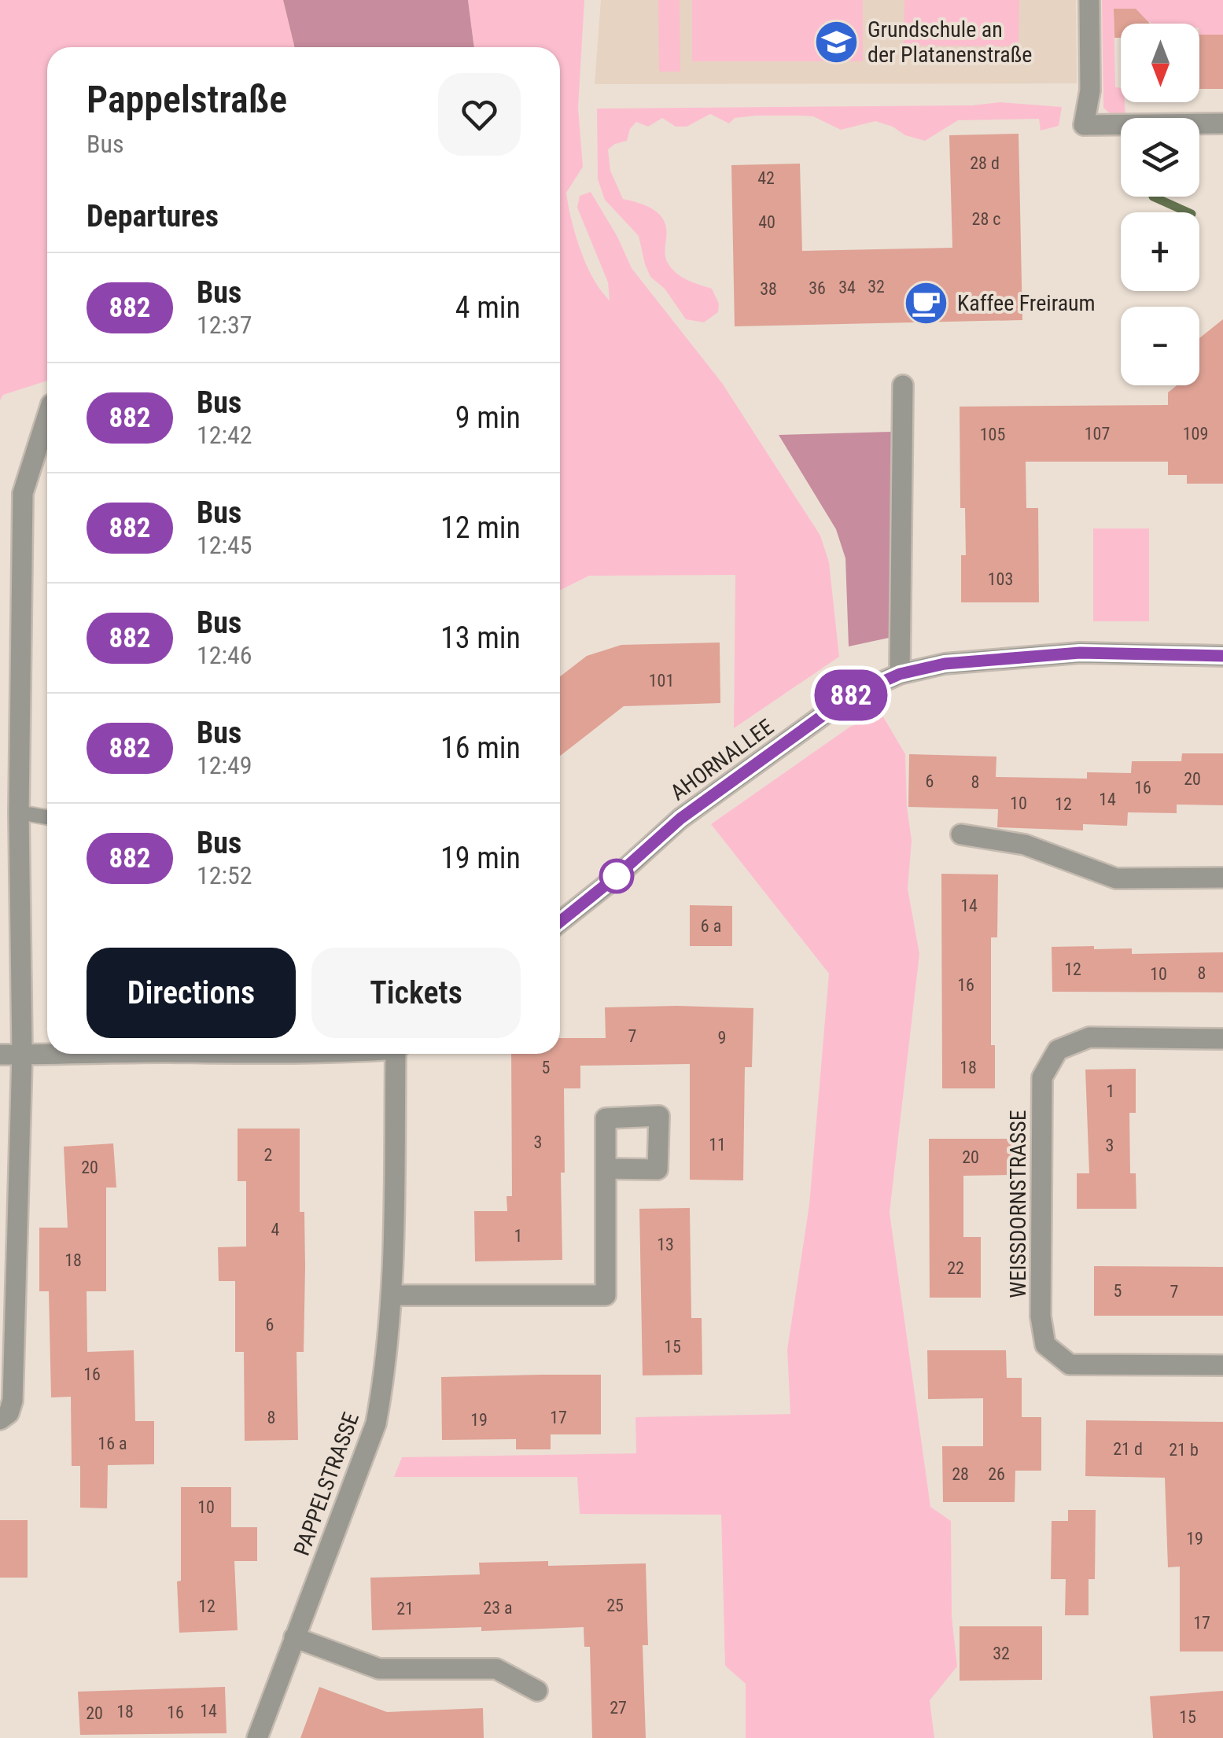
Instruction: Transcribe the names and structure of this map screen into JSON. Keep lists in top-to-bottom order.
{
  "streets": {
    "street": ["AHORNALLEE", "WEISSDORNSTRASSE", "PAPPELSTRASSE"]
  },
  "places": {
    "school or university": ["Grundschule an der Platanenstraße"],
    "cafe": ["Kaffee Freiraum"]
  },
  "lines": ["bus line 882"],
  "house_numbers": [
    "28 d",
    "42",
    "28 c",
    "40",
    "32",
    "34",
    "36",
    "38",
    "107",
    "109",
    "105",
    "103",
    "101",
    "20",
    "6",
    "8",
    "16",
    "14",
    "10",
    "12",
    "14",
    "6 a",
    "12",
    "8",
    "10",
    "16",
    "7",
    "9",
    "5",
    "18",
    "1",
    "3",
    "11",
    "3",
    "2",
    "20",
    "20",
    "4",
    "1",
    "13",
    "18",
    "22",
    "5",
    "7",
    "6",
    "15",
    "16",
    "8",
    "17",
    "19",
    "16 a",
    "21 d",
    "21 b",
    "28",
    "26",
    "10",
    "19",
    "25",
    "12",
    "23 a",
    "21",
    "17",
    "32",
    "27",
    "14",
    "18",
    "16",
    "20",
    "15"
  ],
  "north": "bottom",
  "page": {
    "on_map": "882",
    "map_buttons": ["+", "−"],
    "heading": [
      ["Pappelstraße", "Bus"],
      "Departures"
    ],
    "list": [
      {
        "mark": "882",
        "name": "Bus",
        "note": "12:37",
        "value": "4 min"
      },
      {
        "mark": "882",
        "name": "Bus",
        "note": "12:42",
        "value": "9 min"
      },
      {
        "mark": "882",
        "name": "Bus",
        "note": "12:45",
        "value": "12 min"
      },
      {
        "mark": "882",
        "name": "Bus",
        "note": "12:46",
        "value": "13 min"
      },
      {
        "mark": "882",
        "name": "Bus",
        "note": "12:49",
        "value": "16 min"
      },
      {
        "mark": "882",
        "name": "Bus",
        "note": "12:52",
        "value": "19 min"
      }
    ],
    "buttons": ["Directions", "Tickets"]
  }
}
